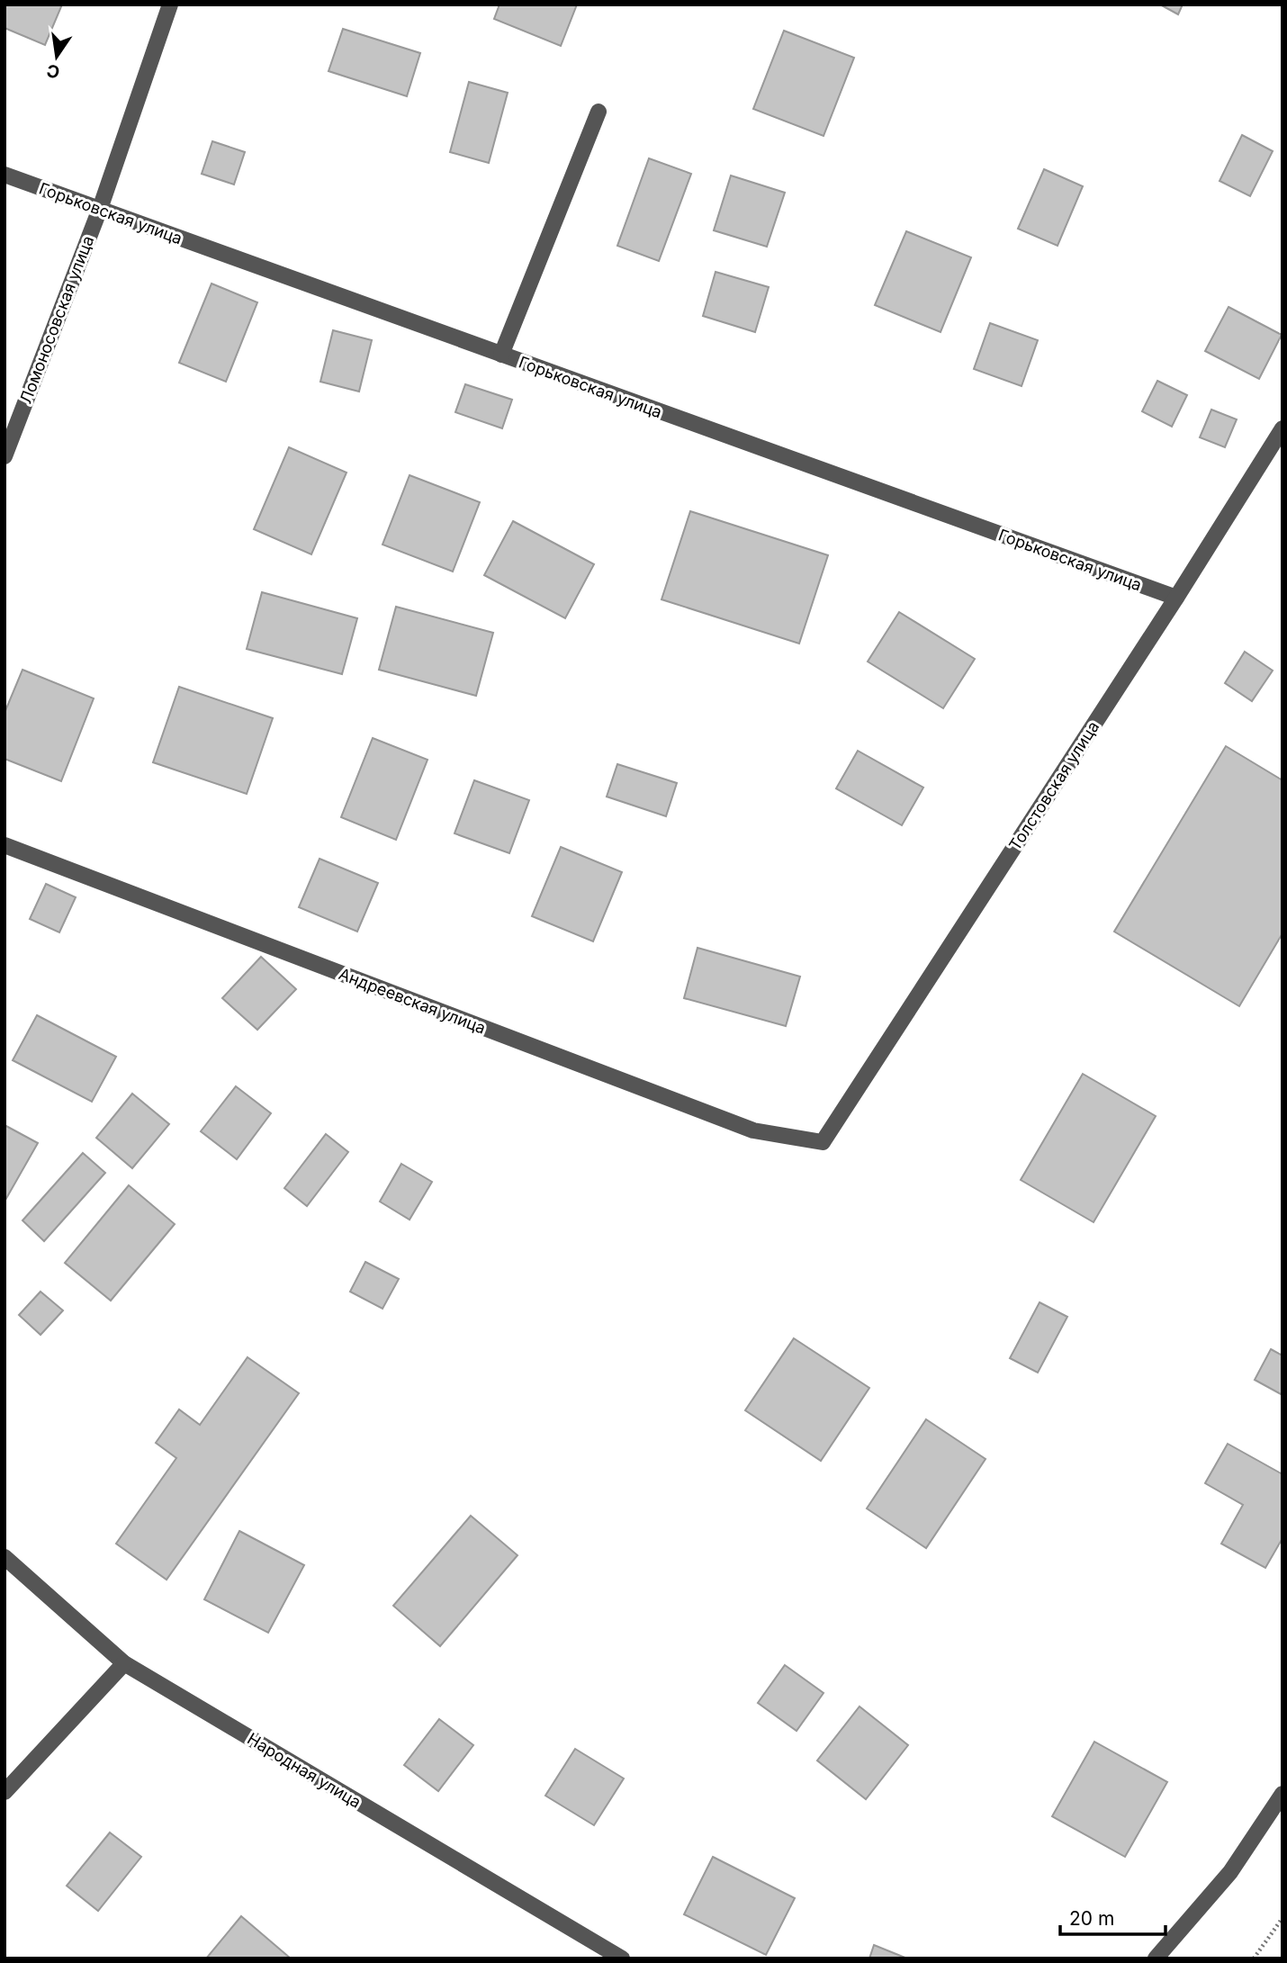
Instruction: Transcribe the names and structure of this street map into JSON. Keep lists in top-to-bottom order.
{
  "streets": {
    "street": [
      "Горьковская улица",
      "Ломоносовская улица",
      "Толстовская улица",
      "Андреевская улица",
      "Народная улица"
    ]
  },
  "crossings": [
    ["Горьковская улица", "Ломоносовская улица"],
    ["Горьковская улица", "Толстовская улица"],
    ["Толстовская улица", "Андреевская улица"]
  ],
  "scale_bar": "20 m",
  "north": "bottom"
}
